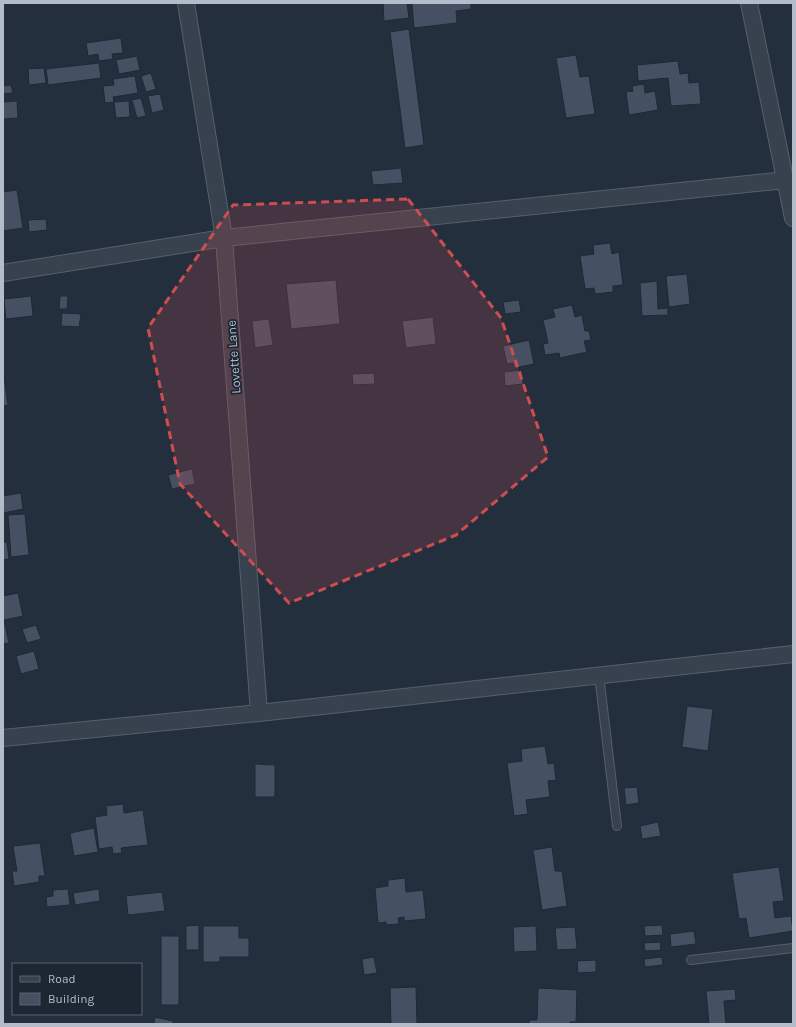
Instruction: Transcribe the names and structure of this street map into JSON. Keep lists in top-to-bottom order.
{
  "streets": {
    "street": ["Lovette Lane"]
  },
  "legend": ["Road", "Building"]
}
